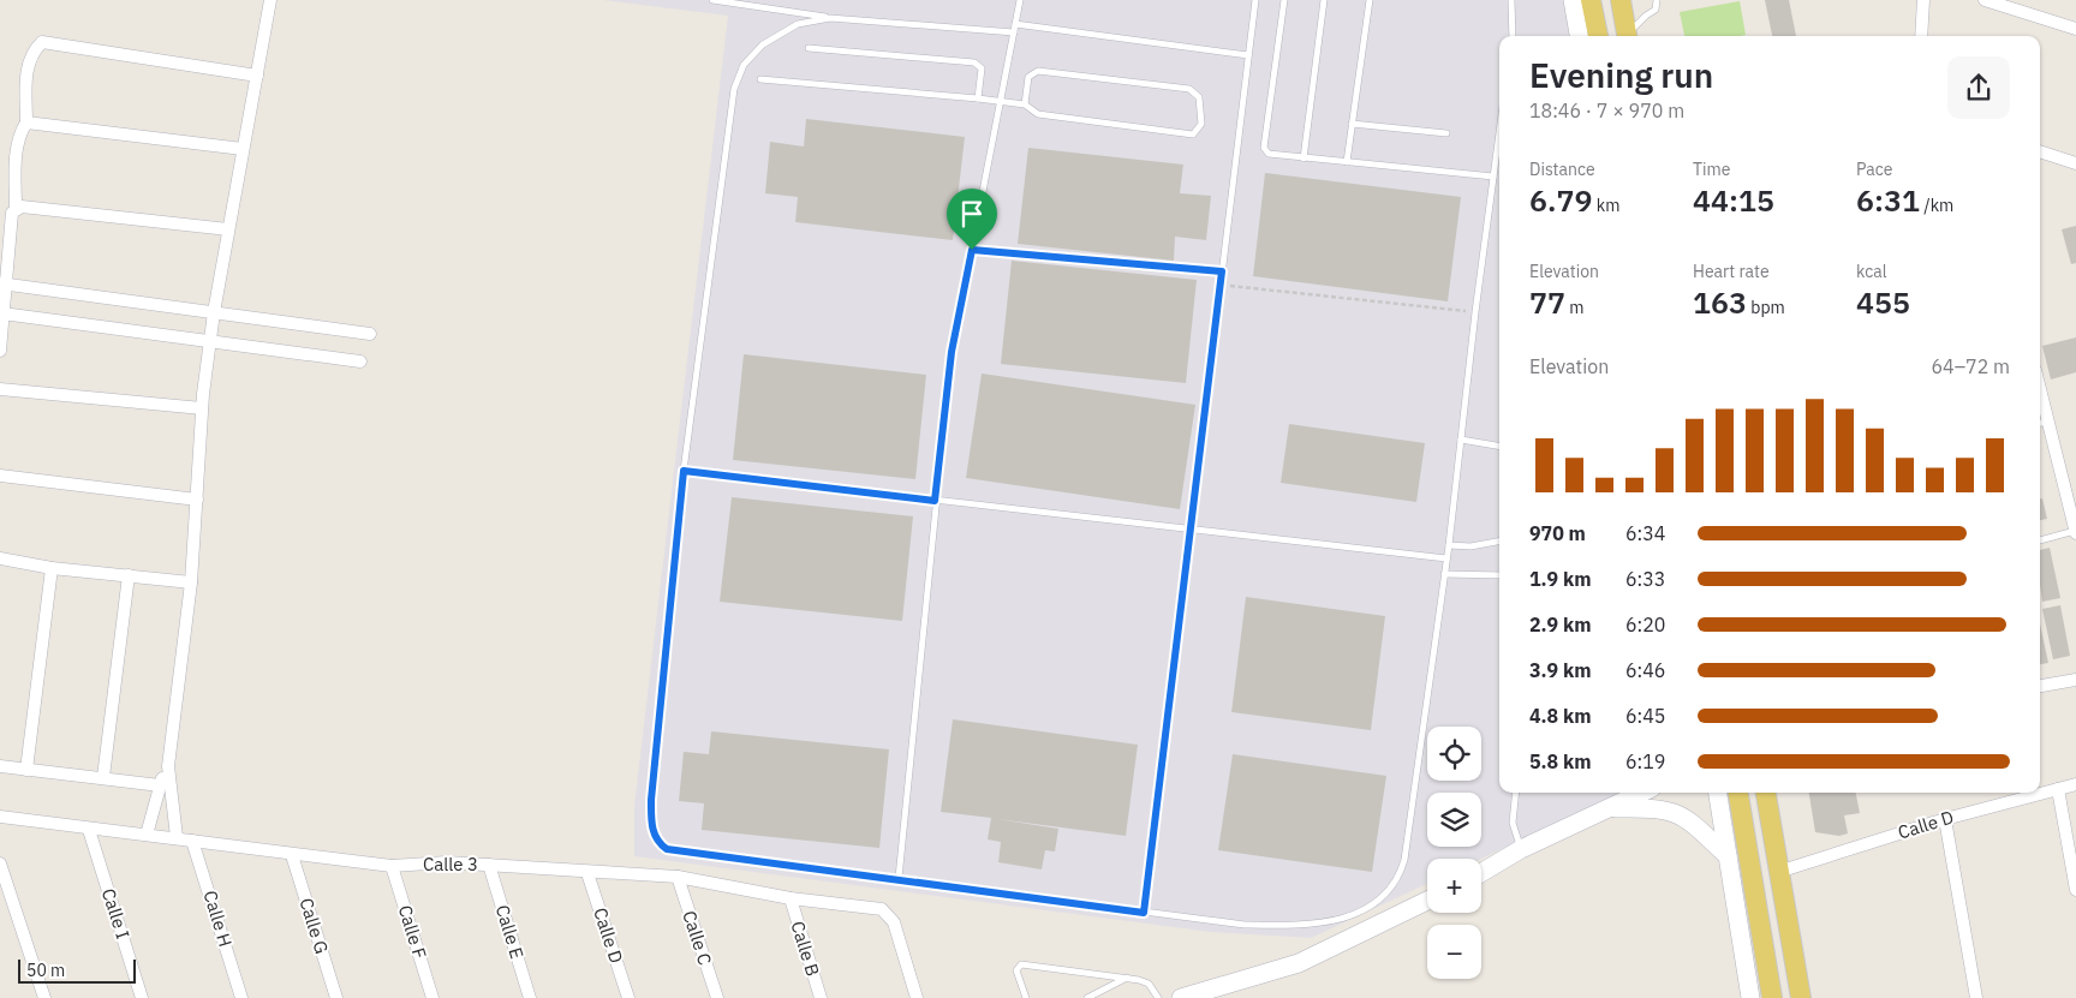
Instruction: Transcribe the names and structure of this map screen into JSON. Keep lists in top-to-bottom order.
{
  "streets": {
    "street": [
      "Calle D",
      "Calle 3",
      "Calle I",
      "Calle H",
      "Calle G",
      "Calle F",
      "Calle E",
      "Calle C",
      "Calle B"
    ]
  },
  "crossings": [
    ["Calle D", "Calle 3"],
    ["Calle 3", "Calle I"],
    ["Calle 3", "Calle H"],
    ["Calle 3", "Calle G"],
    ["Calle 3", "Calle F"],
    ["Calle 3", "Calle E"],
    ["Calle 3", "Calle C"],
    ["Calle 3", "Calle B"]
  ],
  "scale_bar": "50 m",
  "page": {
    "heading": ["Evening run", "18:46 · 7 × 970 m"],
    "stats": [
      ["Distance", "6.79 km"],
      ["Time", "44:15"],
      ["Pace", "6:31 /km"],
      ["Elevation", "77 m"],
      ["Heart rate", "163 bpm"],
      ["kcal", "455"]
    ],
    "chart": ["Elevation", "64–72 m"],
    "list": [
      {
        "name": "970 m",
        "note": "6:34"
      },
      {
        "name": "1.9 km",
        "note": "6:33"
      },
      {
        "name": "2.9 km",
        "note": "6:20"
      },
      {
        "name": "3.9 km",
        "note": "6:46"
      },
      {
        "name": "4.8 km",
        "note": "6:45"
      },
      {
        "name": "5.8 km",
        "note": "6:19"
      }
    ],
    "map_buttons": ["+", "−"],
    "scale": "50 m"
  }
}
